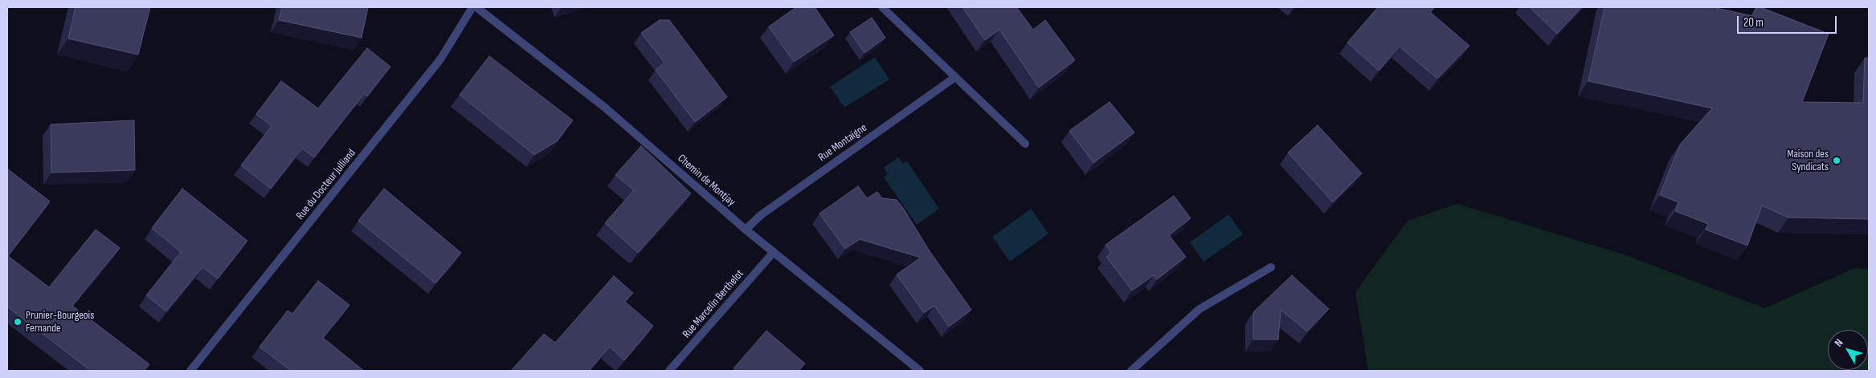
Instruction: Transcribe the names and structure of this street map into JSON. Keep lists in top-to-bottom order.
{
  "streets": {
    "street": [
      "Rue Montaigne",
      "Chemin de Montjay",
      "Rue du Docteur Julliand",
      "Rue Marcelin Berthelot"
    ]
  },
  "crossings": [
    ["Rue Montaigne", "Chemin de Montjay"],
    ["Chemin de Montjay", "Rue Marcelin Berthelot"]
  ],
  "places": ["Maison des Syndicats", "Prunier-Bourgeois Fernande"],
  "scale_bar": "20 m",
  "north": "top left"
}
